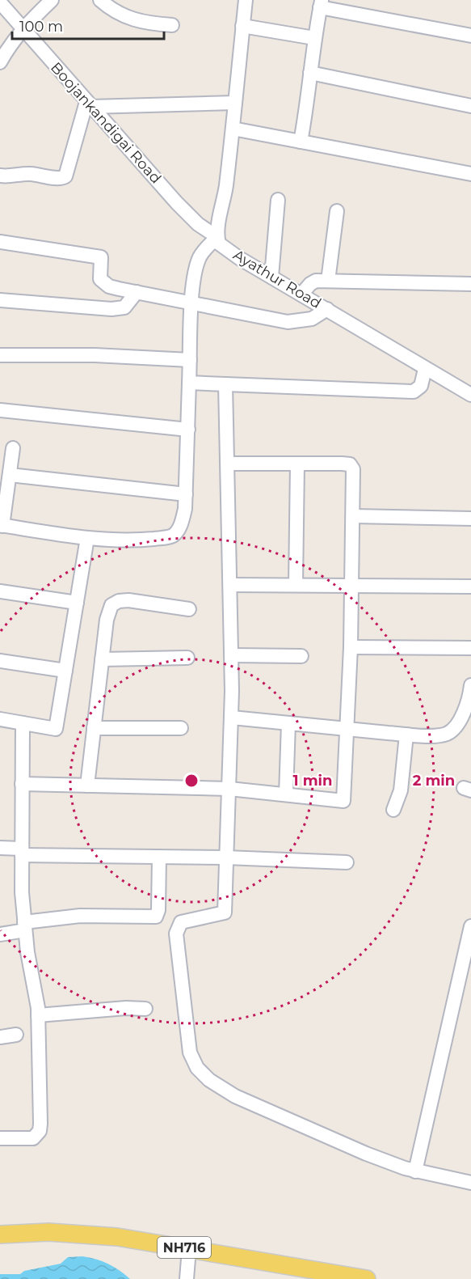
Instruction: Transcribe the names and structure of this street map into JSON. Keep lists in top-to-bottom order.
{
  "streets": {
    "main road": ["NH716"],
    "street": ["Boojankandigai Road", "Ayathur Road"]
  },
  "crossings": [
    ["Boojankandigai Road", "Ayathur Road"]
  ],
  "scale_bar": "100 m",
  "rings": ["1 min", "2 min"]
}
